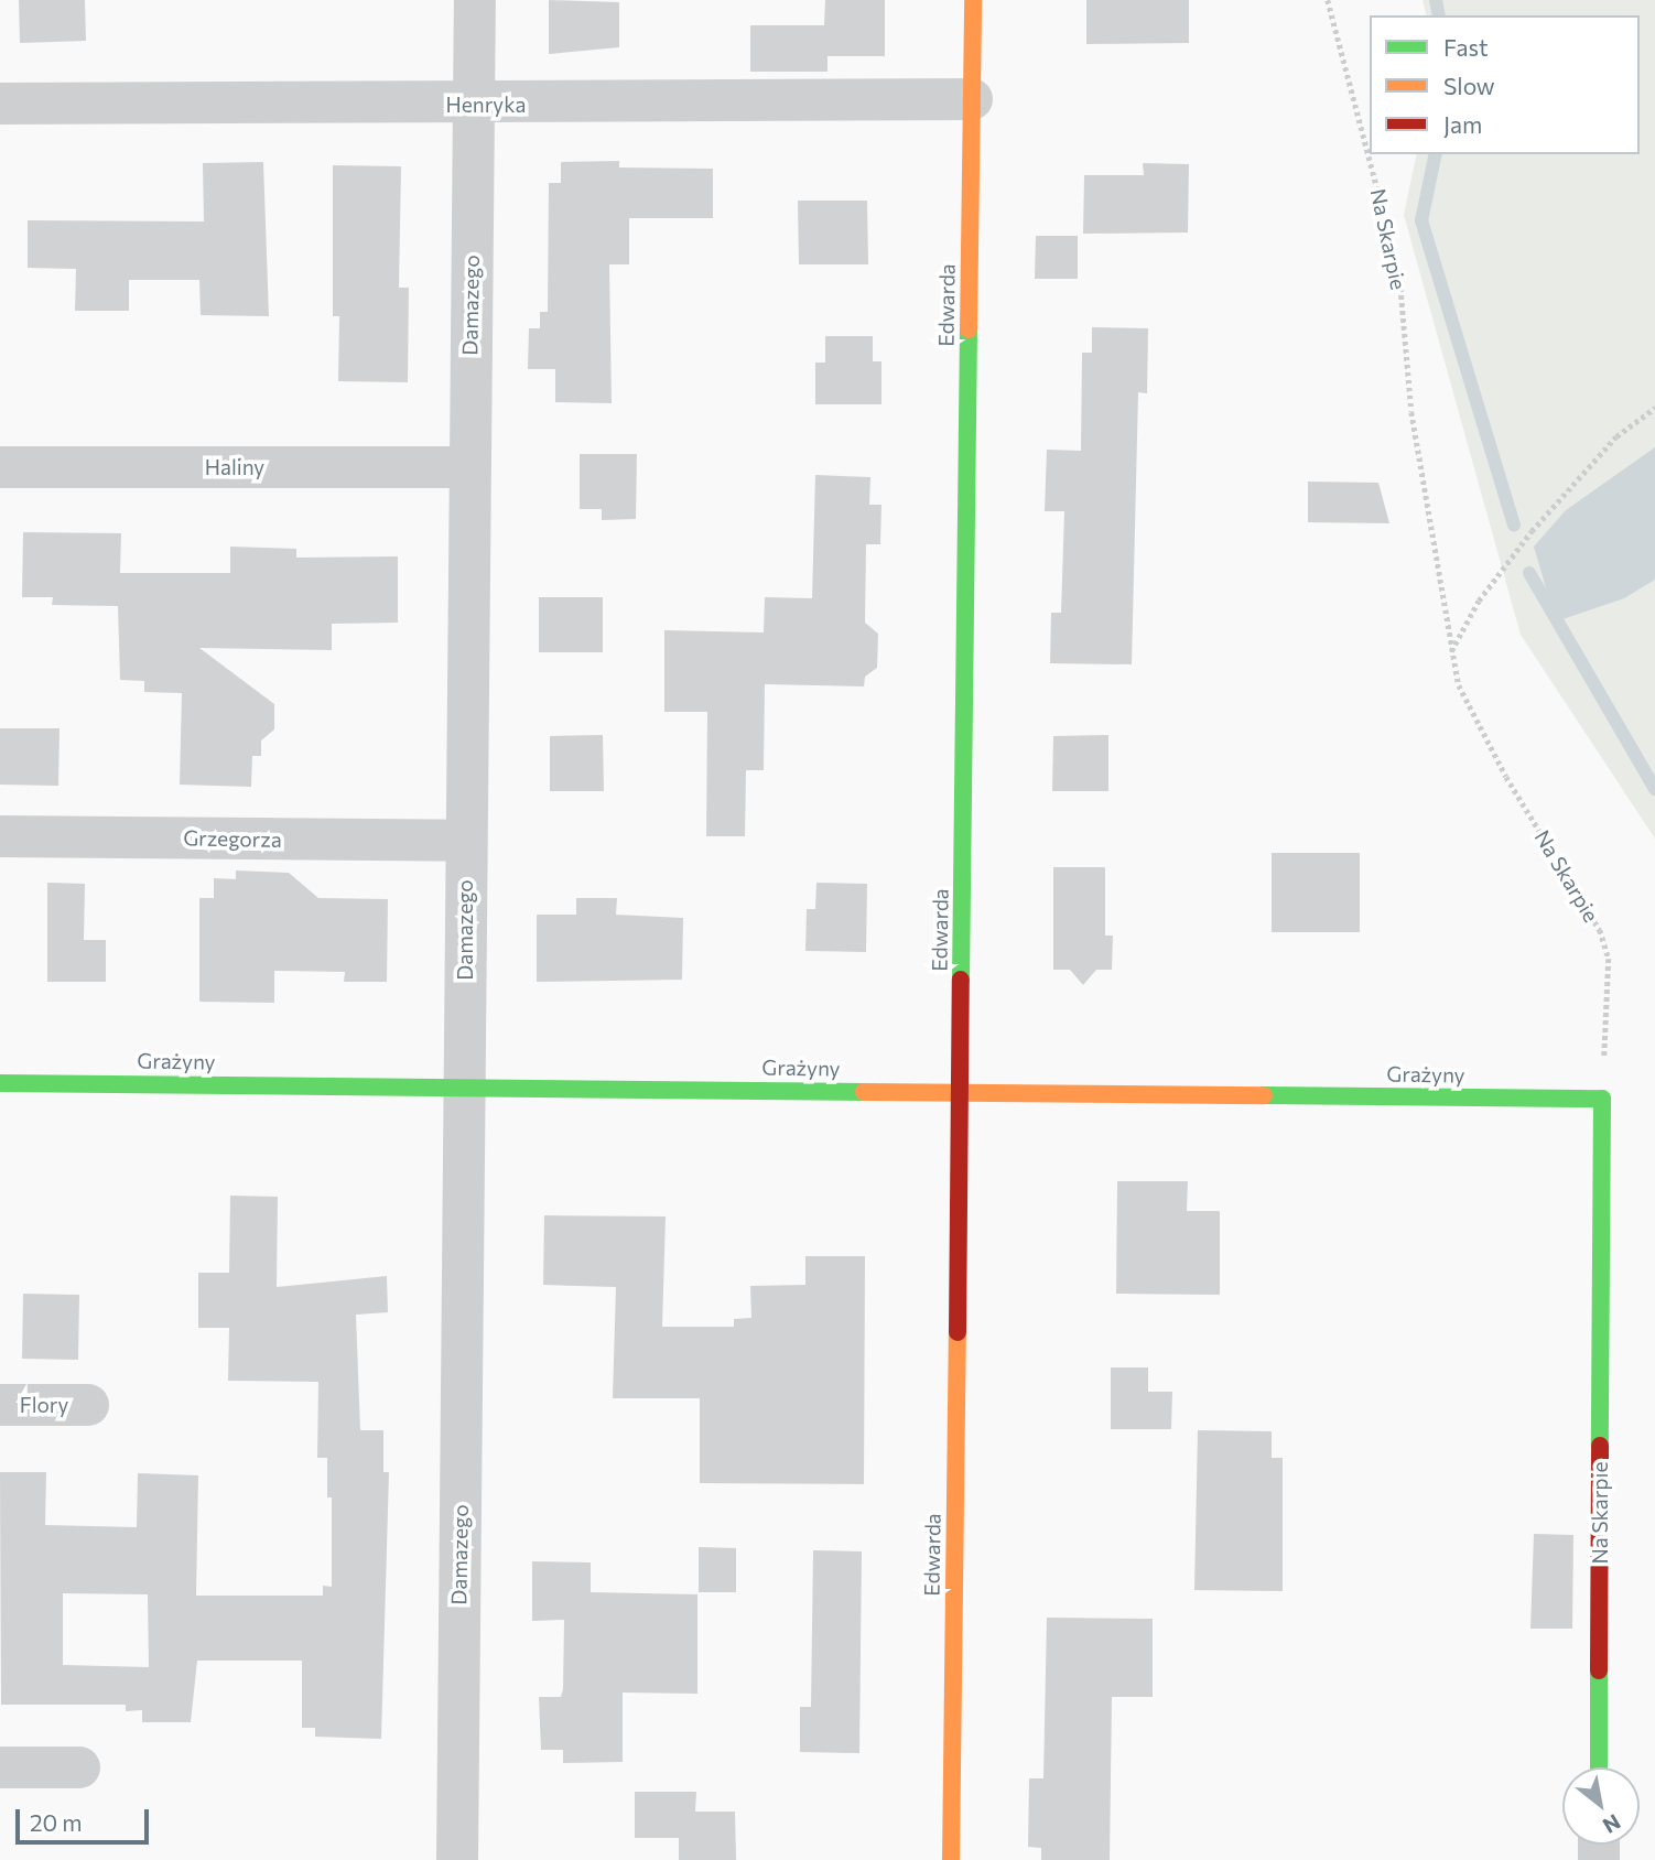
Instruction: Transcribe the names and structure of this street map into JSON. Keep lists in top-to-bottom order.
{
  "streets": {
    "street": [
      "Henryka",
      "Na Skarpie",
      "Damazego",
      "Edwarda",
      "Haliny",
      "Grzegorza",
      "Grażyny",
      "Flory"
    ]
  },
  "crossings": [
    ["Henryka", "Damazego"],
    ["Henryka", "Edwarda"],
    ["Na Skarpie", "Grażyny"],
    ["Damazego", "Haliny"],
    ["Damazego", "Grzegorza"],
    ["Damazego", "Grażyny"],
    ["Edwarda", "Grażyny"]
  ],
  "legend": ["Fast", "Slow", "Jam"],
  "scale_bar": "20 m",
  "north": "bottom right"
}
